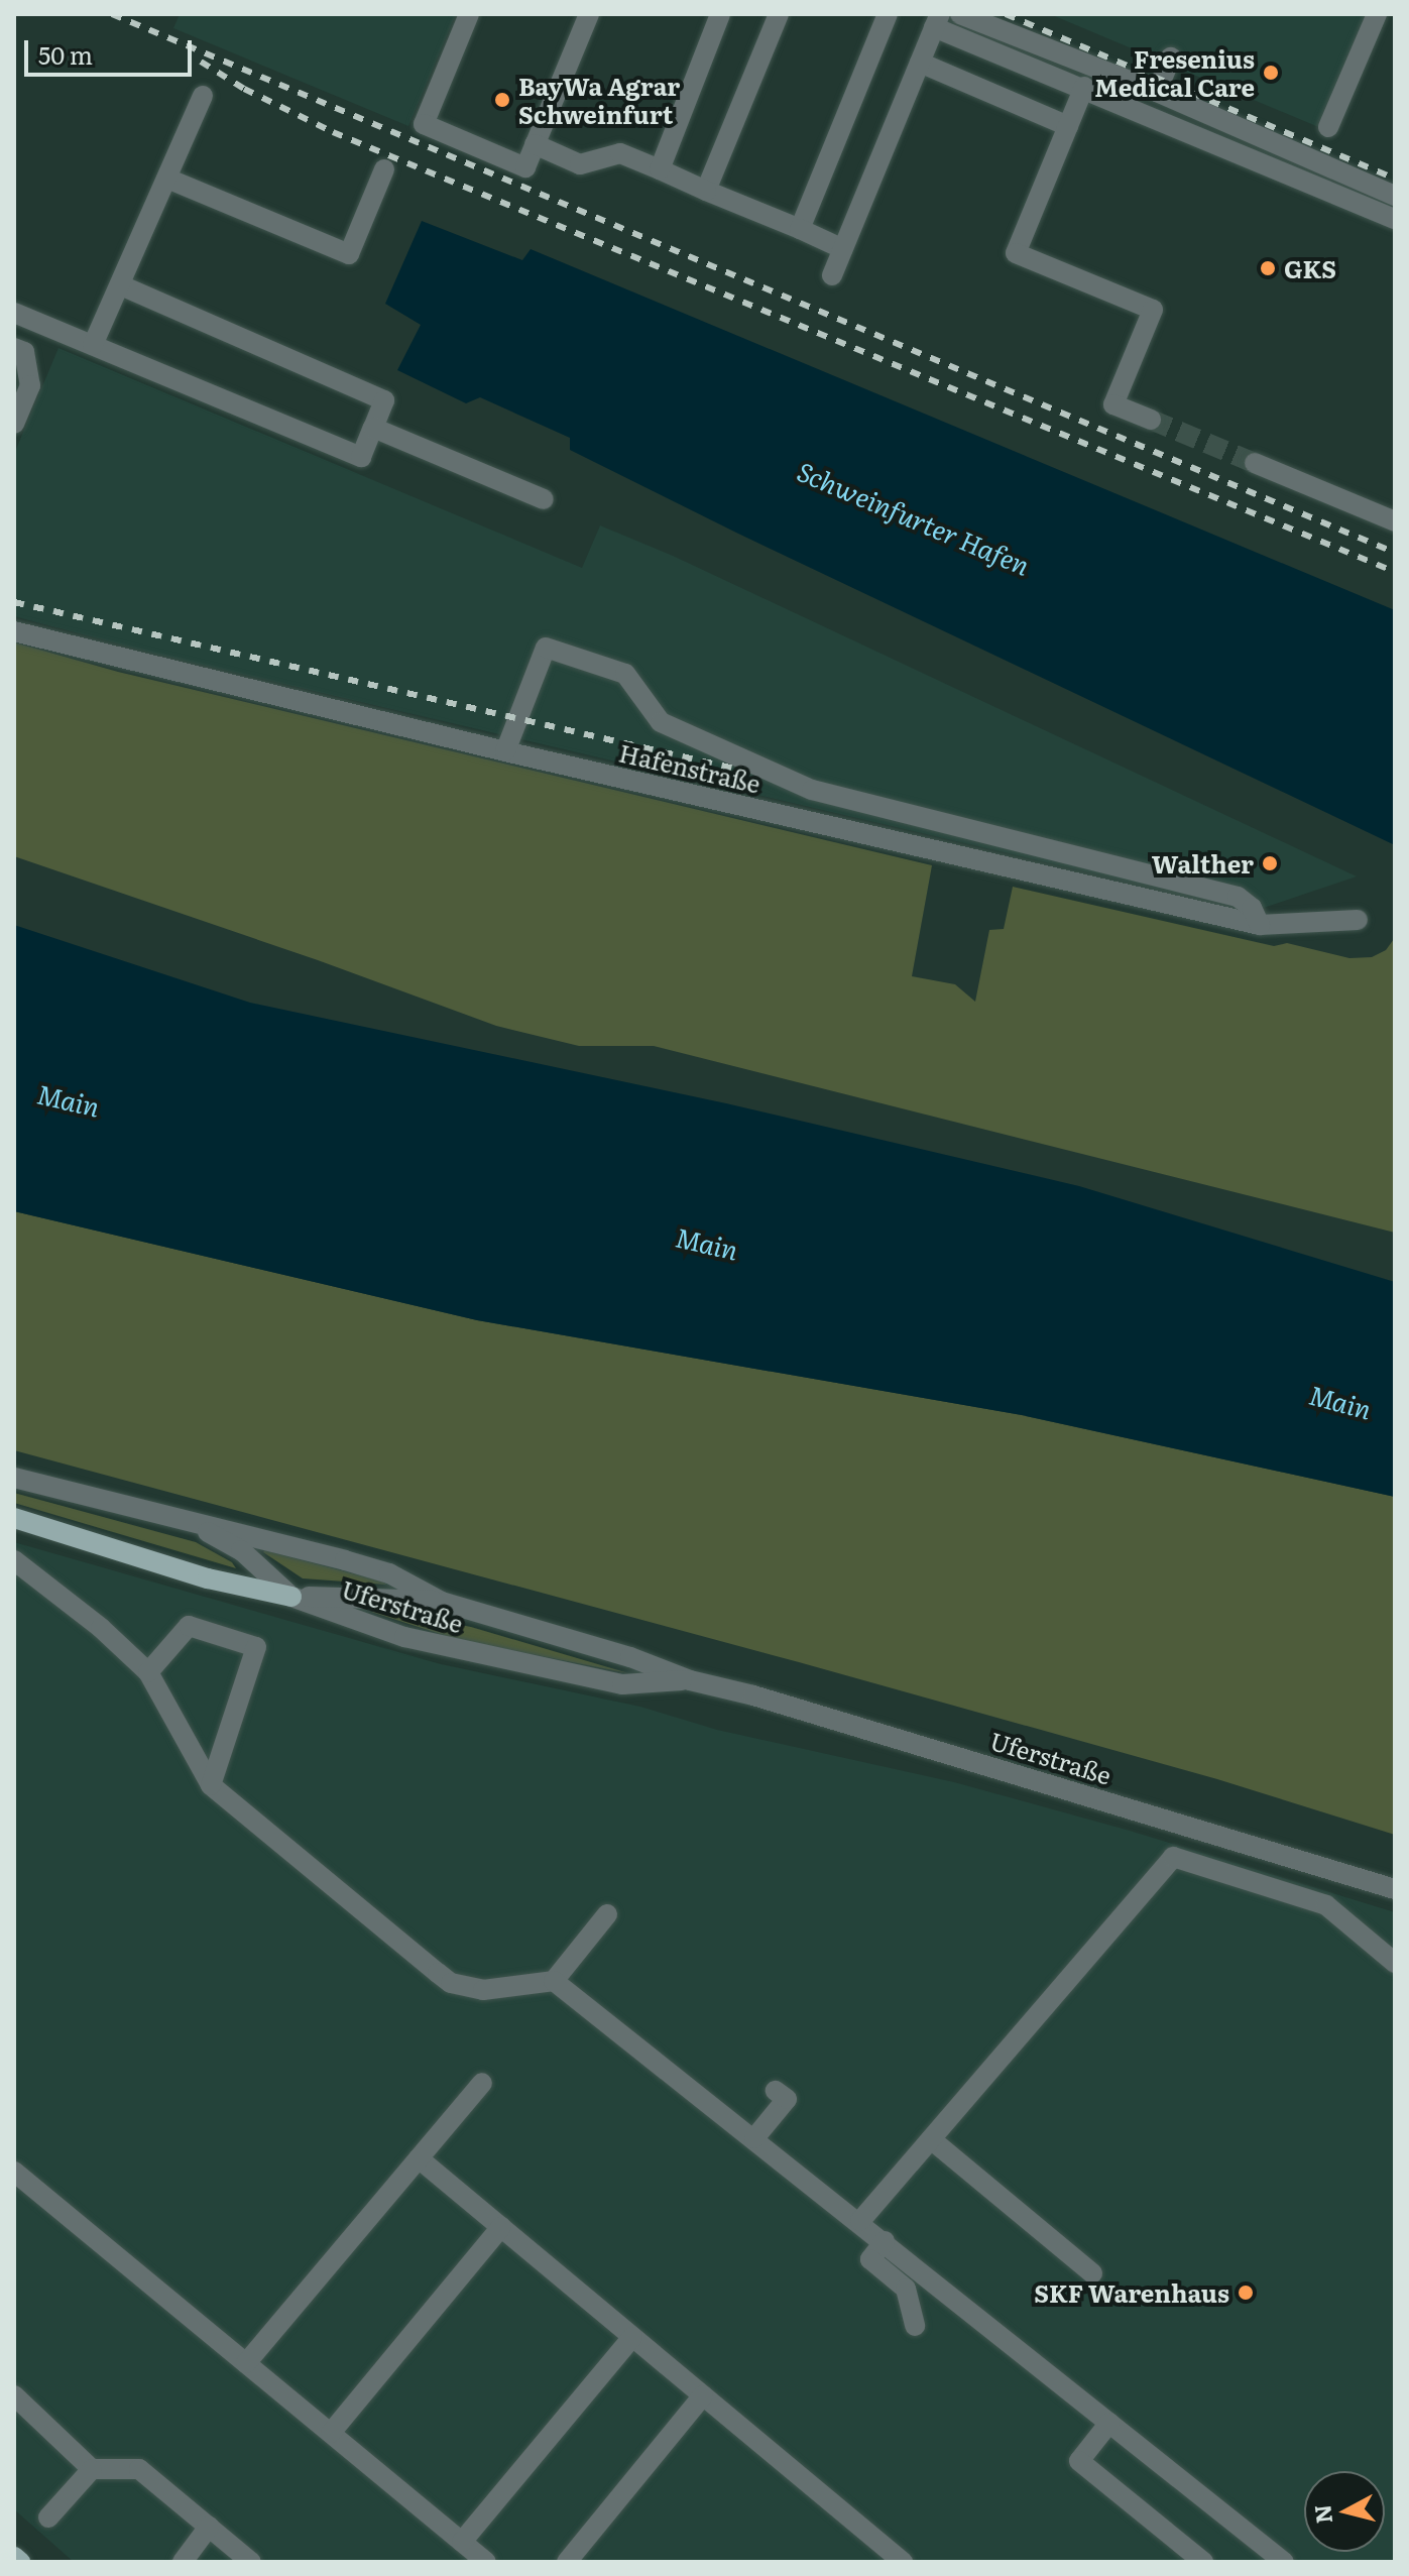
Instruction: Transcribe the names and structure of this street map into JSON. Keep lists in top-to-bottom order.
{
  "streets": {
    "street": ["Hafenstraße", "Uferstraße"]
  },
  "water": ["Schweinfurter Hafen", "Main"],
  "places": [
    "Fresenius Medical Care",
    "BayWa Agrar Schweinfurt",
    "GKS",
    "Walther",
    "SKF Warenhaus"
  ],
  "scale_bar": "50 m",
  "north": "left"
}
